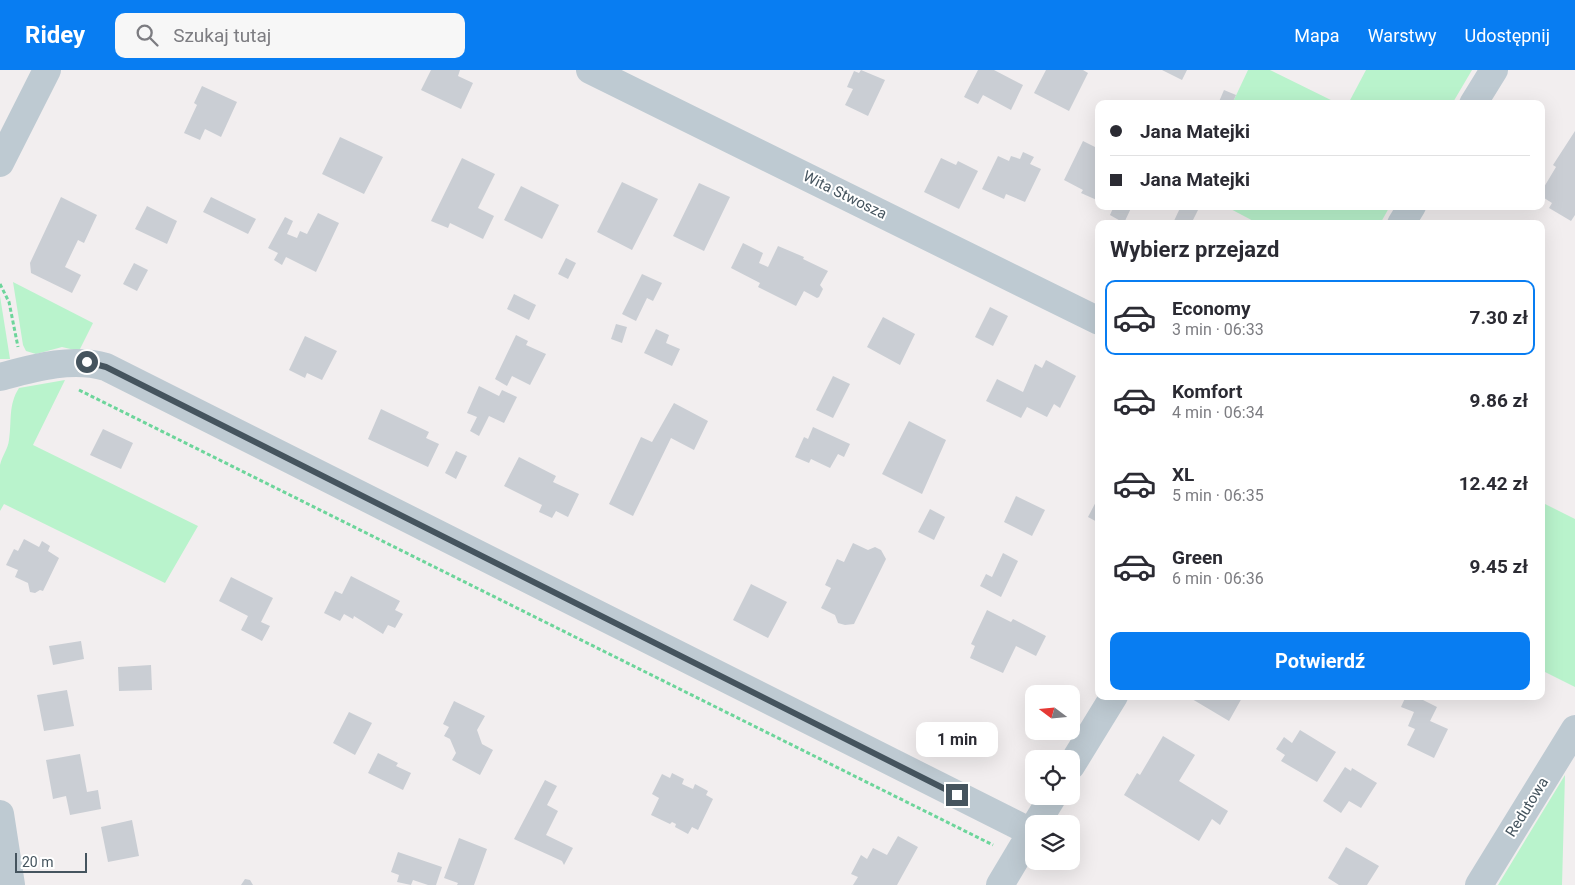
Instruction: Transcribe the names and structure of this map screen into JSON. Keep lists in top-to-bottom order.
{
  "streets": {
    "street": ["Wita Stwosza", "Redutowa"]
  },
  "scale_bar": "20 m",
  "north": "left",
  "page": {
    "header": "Ridey",
    "search": "Szukaj tutaj",
    "nav": ["Mapa", "Warstwy", "Udostępnij"],
    "banner": ["Jana Matejki", "Jana Matejki"],
    "heading": "Wybierz przejazd",
    "list": [
      {
        "name": "Economy",
        "note": "3 min · 06:33",
        "value": "7.30 zł"
      },
      {
        "name": "Komfort",
        "note": "4 min · 06:34",
        "value": "9.86 zł"
      },
      {
        "name": "XL",
        "note": "5 min · 06:35",
        "value": "12.42 zł"
      },
      {
        "name": "Green",
        "note": "6 min · 06:36",
        "value": "9.45 zł"
      }
    ],
    "buttons": "Potwierdź",
    "bubble": "1 min",
    "scale": "20 m"
  }
}
